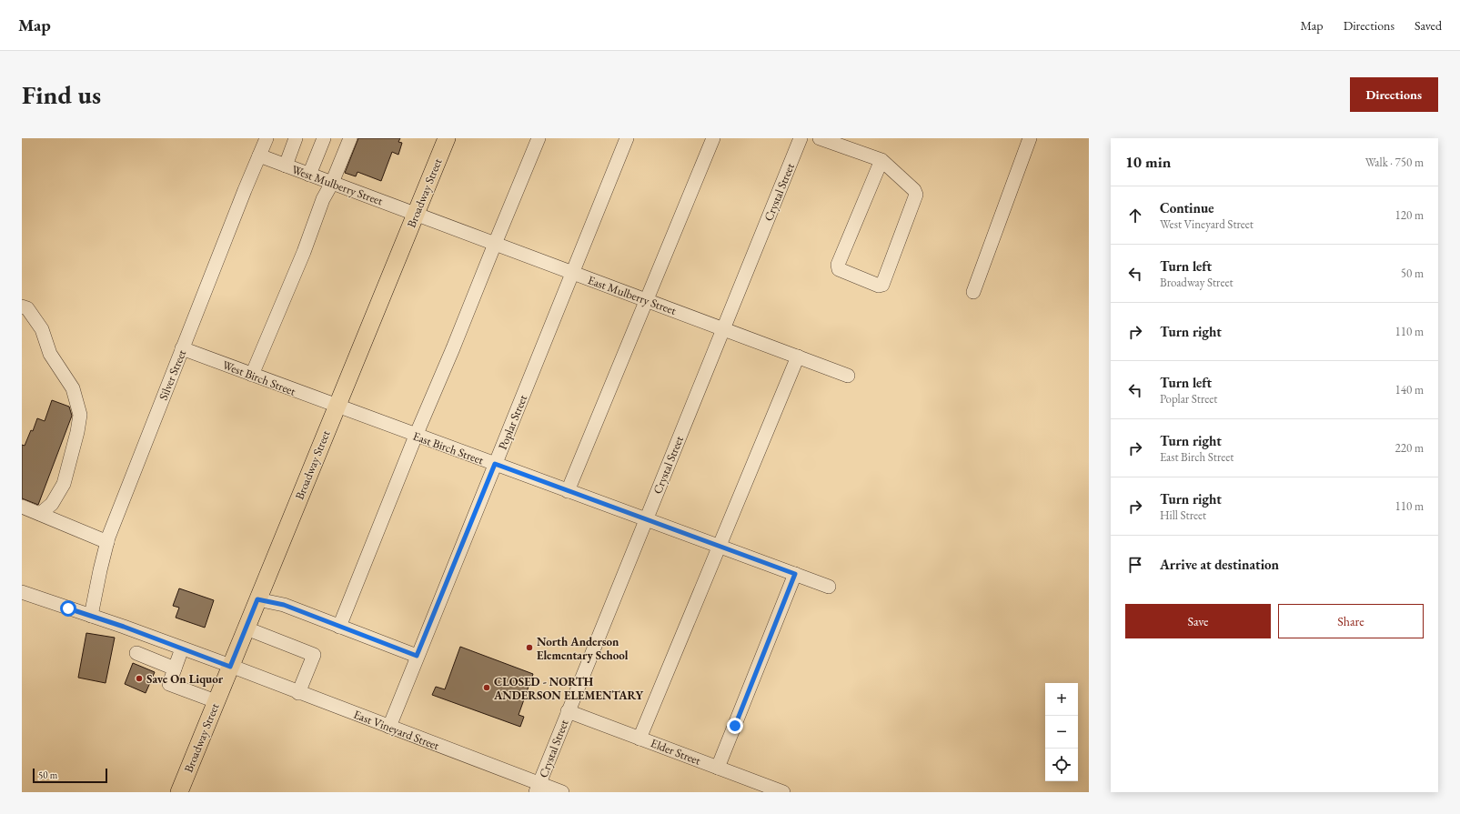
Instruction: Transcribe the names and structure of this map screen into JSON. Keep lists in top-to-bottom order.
{
  "streets": {
    "main road": ["Broadway Street"],
    "street": [
      "West Mulberry Street",
      "Crystal Street",
      "East Mulberry Street",
      "Silver Street",
      "West Birch Street",
      "Poplar Street",
      "East Birch Street",
      "East Vineyard Street",
      "Elder Street"
    ]
  },
  "crossings": [
    ["West Mulberry Street", "Broadway Street"],
    ["West Mulberry Street", "East Mulberry Street"],
    ["West Mulberry Street", "Silver Street"],
    ["Crystal Street", "East Mulberry Street"],
    ["Crystal Street", "East Birch Street"],
    ["Crystal Street", "East Vineyard Street"],
    ["Crystal Street", "Elder Street"],
    ["Broadway Street", "East Mulberry Street"],
    ["Broadway Street", "West Birch Street"],
    ["Broadway Street", "East Birch Street"],
    ["Broadway Street", "East Vineyard Street"],
    ["East Mulberry Street", "Poplar Street"],
    ["Silver Street", "West Birch Street"],
    ["Silver Street", "East Vineyard Street"],
    ["West Birch Street", "East Birch Street"],
    ["Poplar Street", "East Birch Street"],
    ["Poplar Street", "East Vineyard Street"]
  ],
  "places": ["North Anderson Elementary School", "Save On Liquor", "CLOSED - NORTH ANDERSON ELEMENTARY"],
  "scale_bar": "50 m",
  "page": {
    "header": "Map",
    "nav": ["Map", "Directions", "Saved"],
    "buttons": [
      "Directions",
      ["Save", "Share"]
    ],
    "title": "Find us",
    "heading": ["10 min", "Walk · 750 m"],
    "list": [
      ["Continue", "West Vineyard Street", "120 m"],
      ["Turn left", "Broadway Street", "50 m"],
      ["Turn right", "110 m"],
      ["Turn left", "Poplar Street", "140 m"],
      ["Turn right", "East Birch Street", "220 m"],
      ["Turn right", "Hill Street", "110 m"],
      "Arrive at destination"
    ],
    "map_buttons": ["+", "−"],
    "scale": "50 m"
  }
}
